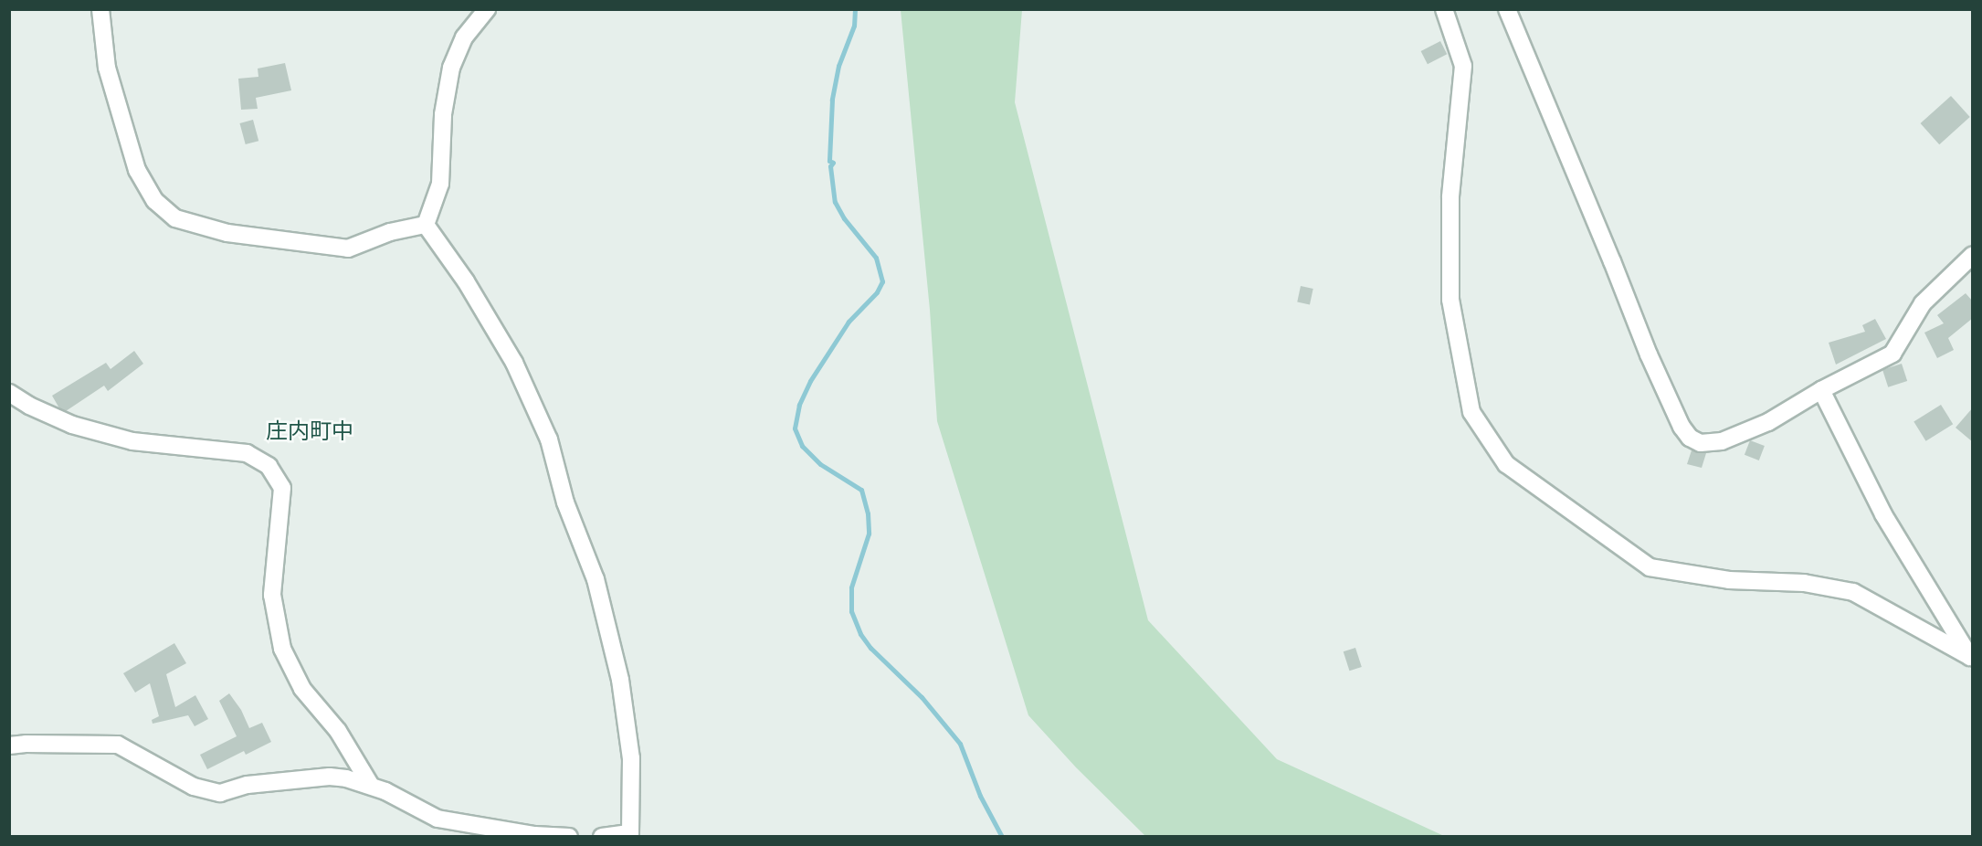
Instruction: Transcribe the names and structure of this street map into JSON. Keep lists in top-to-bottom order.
{
  "districts": ["庄内町中"]
}
